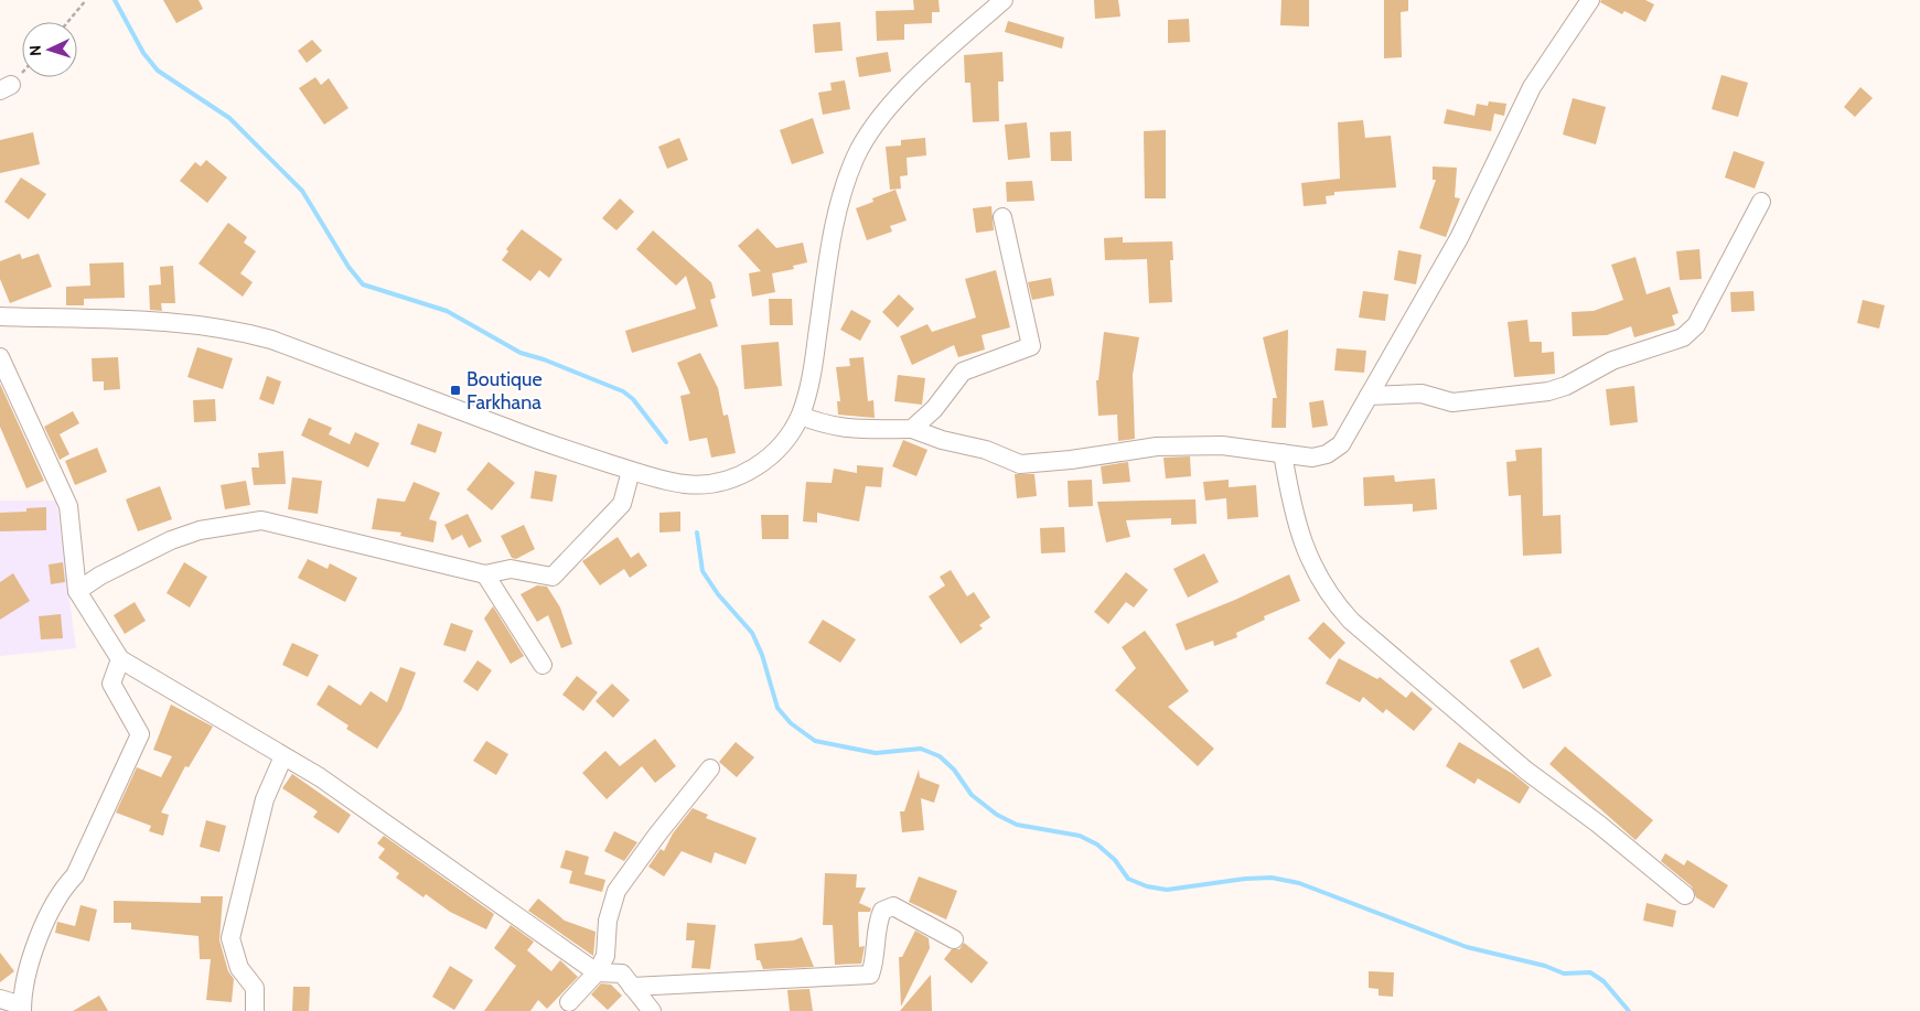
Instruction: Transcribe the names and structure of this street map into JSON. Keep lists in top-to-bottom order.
{
  "places": {
    "transit": ["Boutique Farkhana"]
  },
  "north": "left"
}
